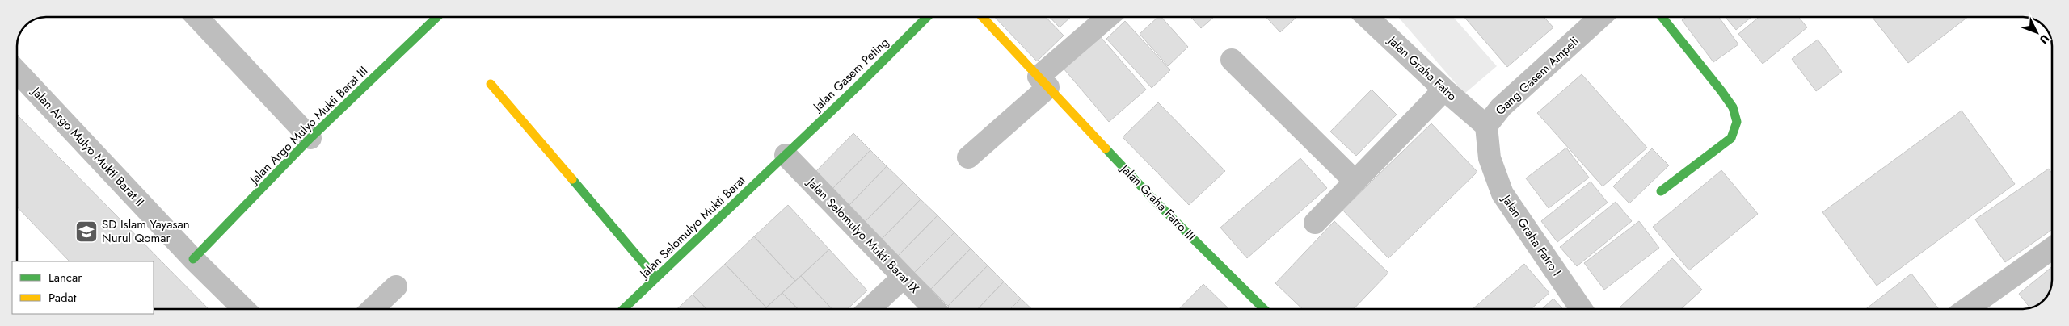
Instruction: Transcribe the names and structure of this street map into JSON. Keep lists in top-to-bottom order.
{
  "streets": {
    "street": [
      "Jalan Graha Fatro",
      "Jalan Gasem Peting",
      "Gang Gasem Ampeli",
      "Jalan Argo Mulyo Mukti Barat III",
      "Jalan Argo Mulyo Mukti Barat II",
      "Jalan Graha Fatro III",
      "Jalan Selomulyo Mukti Barat",
      "Jalan Selomulyo Mukti Barat IX",
      "Jalan Graha Fatro I"
    ]
  },
  "crossings": [
    ["Jalan Graha Fatro", "Gang Gasem Ampeli"],
    ["Jalan Graha Fatro", "Jalan Graha Fatro I"],
    ["Jalan Gasem Peting", "Jalan Selomulyo Mukti Barat"],
    ["Jalan Gasem Peting", "Jalan Selomulyo Mukti Barat IX"],
    ["Gang Gasem Ampeli", "Jalan Graha Fatro I"],
    ["Jalan Argo Mulyo Mukti Barat III", "Jalan Argo Mulyo Mukti Barat II"],
    ["Jalan Selomulyo Mukti Barat", "Jalan Selomulyo Mukti Barat IX"]
  ],
  "places": {
    "school or university": ["SD Islam Yayasan Nurul Qomar"]
  },
  "legend": ["Lancar", "Padat"],
  "north": "bottom right"
}
